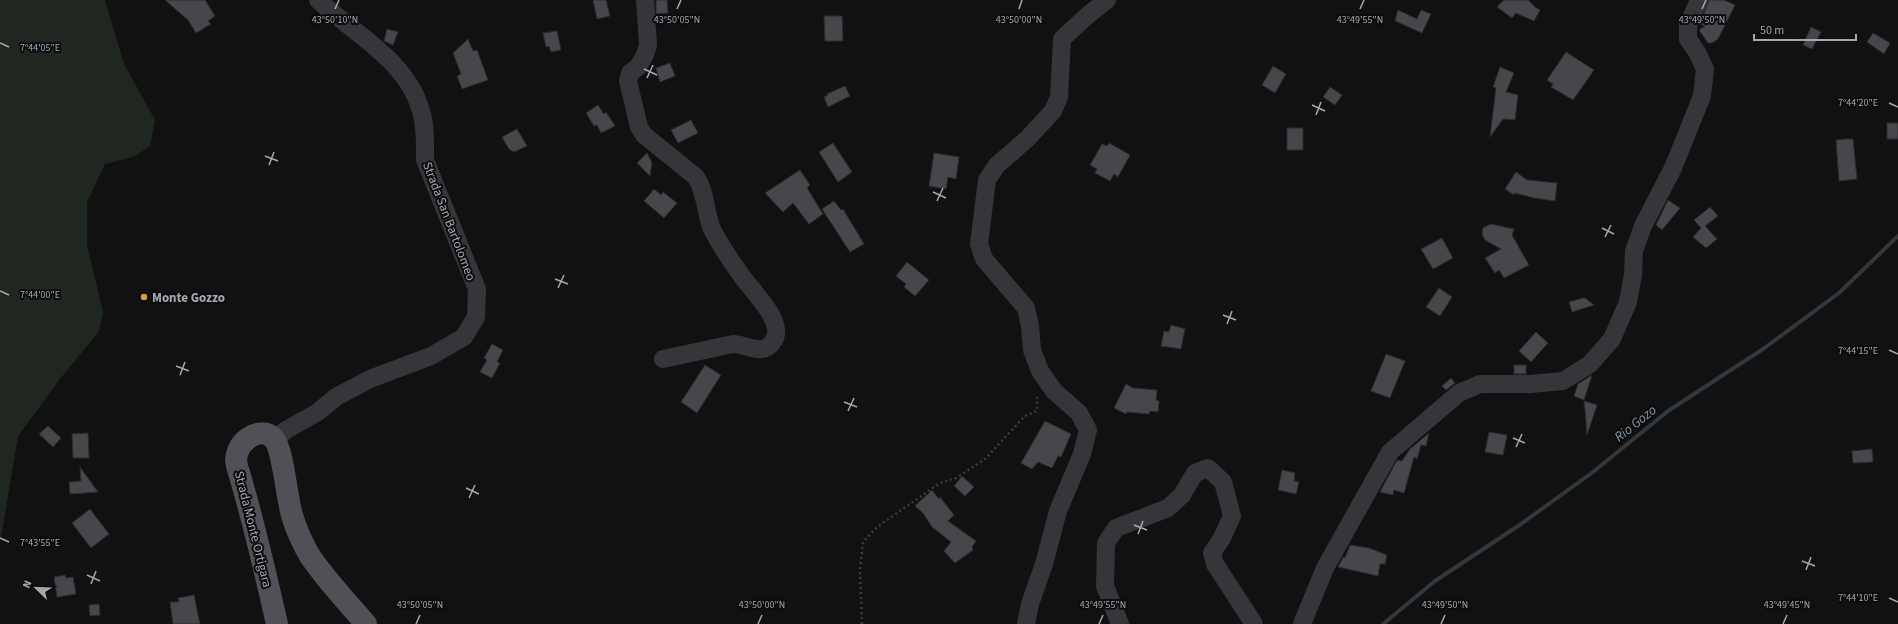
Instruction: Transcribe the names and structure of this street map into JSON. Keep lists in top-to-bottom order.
{
  "streets": {
    "main road": ["Strada Monte Ortigara"],
    "street": ["Strada San Bartolomeo"]
  },
  "crossings": [
    ["Strada San Bartolomeo", "Strada Monte Ortigara"]
  ],
  "water": ["Rio Gozo"],
  "places": ["Monte Gozzo"],
  "scale_bar": "50 m",
  "north": "top left",
  "coordinates": [
    "43°49'55\"N",
    "43°50'10\"N",
    "43°50'05\"N",
    "43°50'00\"N",
    "43°49'50\"N",
    "7°44'05\"E",
    "7°44'20\"E",
    "7°44'00\"E",
    "7°44'15\"E",
    "7°43'55\"E",
    "7°44'10\"E",
    "43°49'45\"N"
  ]
}
